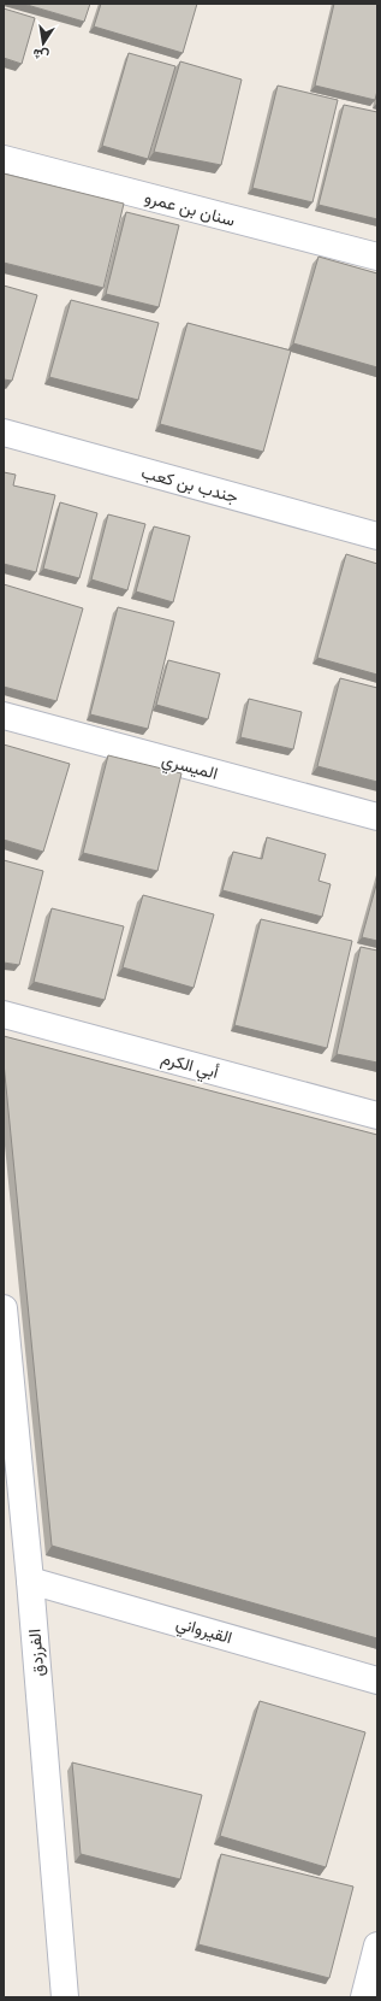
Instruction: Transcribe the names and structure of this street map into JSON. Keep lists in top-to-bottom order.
{
  "streets": {
    "street": [
      "سنان بن عمرو",
      "جندب بن كعب",
      "الميسري",
      "أبي الكرم",
      "القيرواني",
      "الفرزدق"
    ]
  },
  "crossings": [
    ["القيرواني", "الفرزدق"]
  ],
  "north": "bottom"
}
